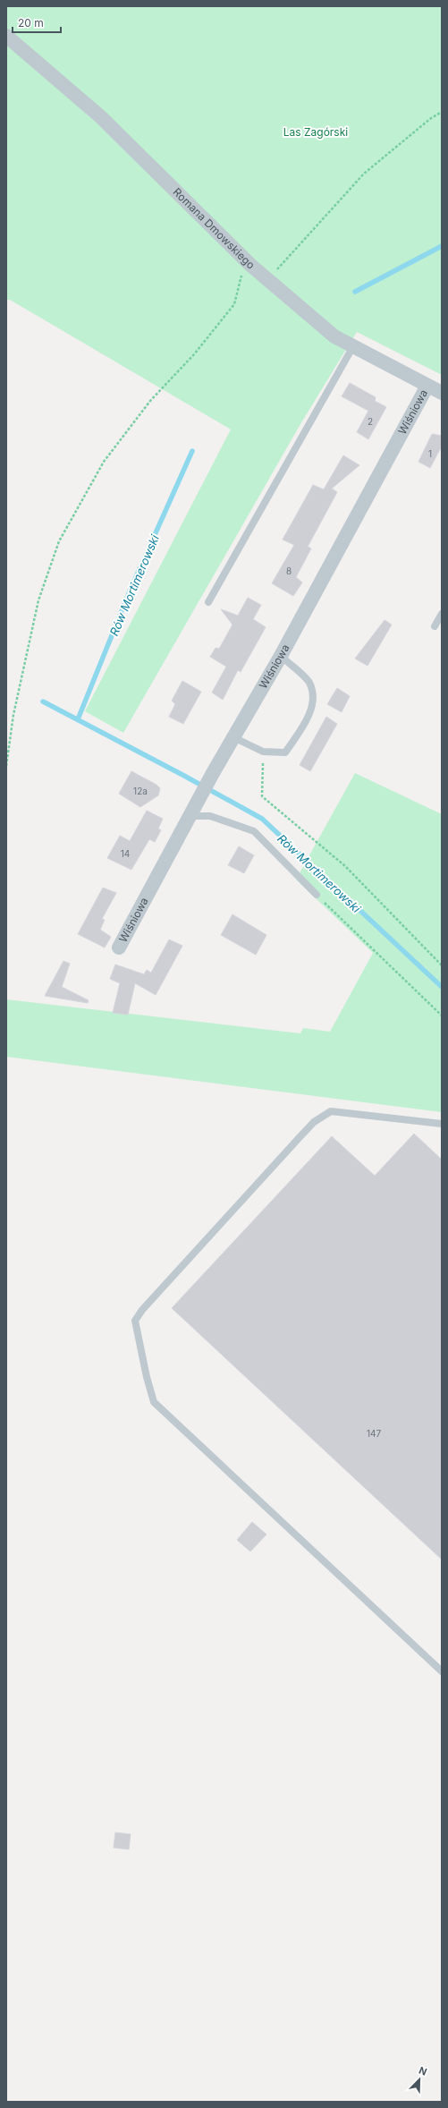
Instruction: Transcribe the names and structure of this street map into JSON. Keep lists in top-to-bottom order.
{
  "streets": {
    "street": ["Romana Dmowskiego", "Wiśniowa"]
  },
  "crossings": [
    ["Romana Dmowskiego", "Wiśniowa"]
  ],
  "water": ["Rów Mortimerowski"],
  "parks": ["Las Zagórski"],
  "house_numbers": [
    "2",
    "1",
    "8",
    "12a",
    "14",
    "147"
  ],
  "scale_bar": "20 m",
  "north": "top right"
}
